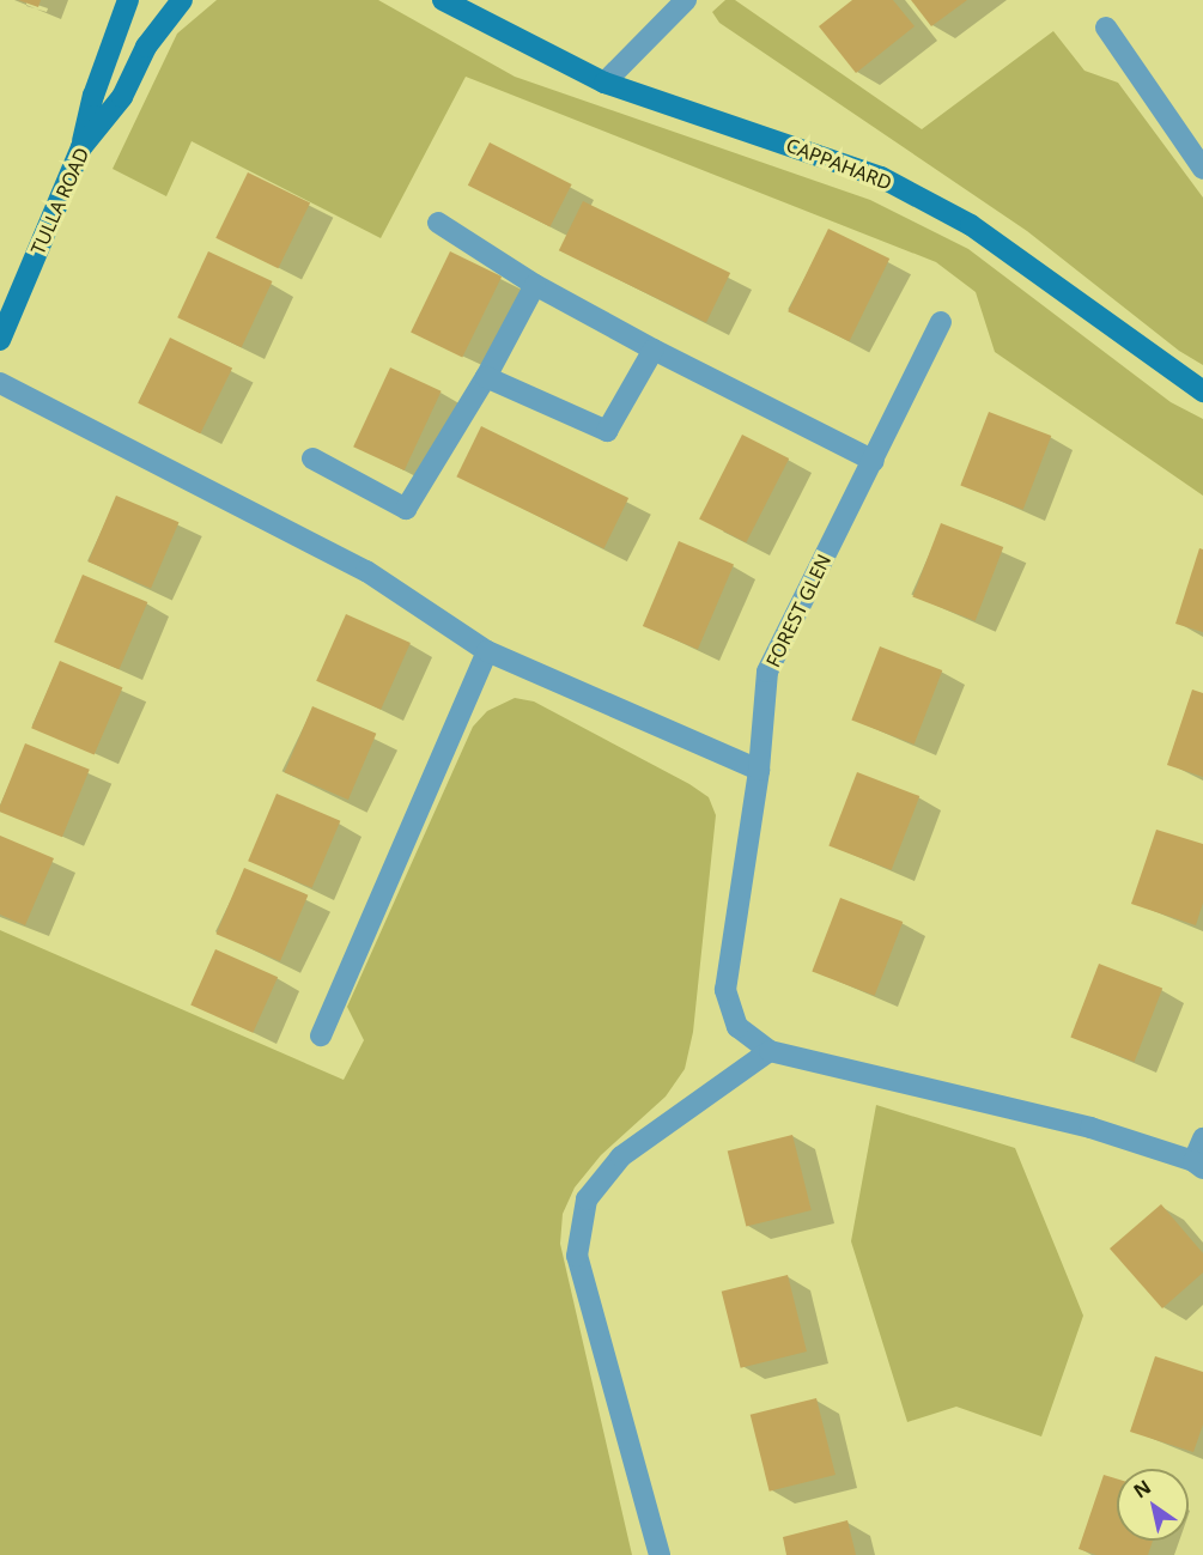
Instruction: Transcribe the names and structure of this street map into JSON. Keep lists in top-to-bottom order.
{
  "streets": {
    "main road": ["CAPPAHARD", "TULLA ROAD"],
    "street": ["FOREST GLEN"]
  },
  "north": "top left"
}
